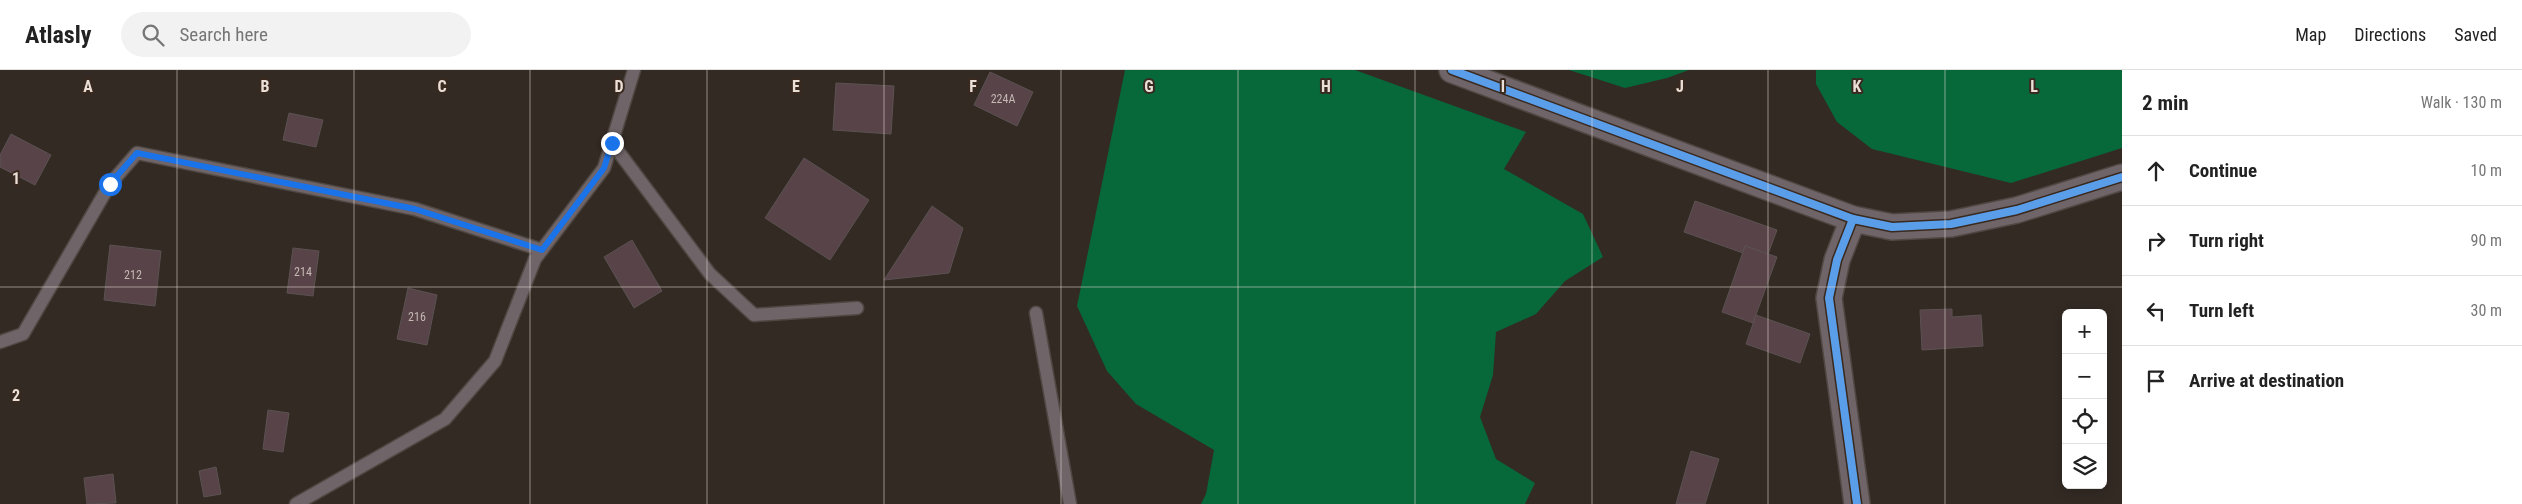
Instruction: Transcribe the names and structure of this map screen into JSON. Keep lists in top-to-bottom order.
{
  "house_numbers": [
    "224А",
    "214",
    "212",
    "216"
  ],
  "page": {
    "header": "Atlasly",
    "search": "Search here",
    "nav": ["Map", "Directions", "Saved"],
    "heading": ["2 min", "Walk · 130 m"],
    "list": [
      ["Continue", "10 m"],
      ["Turn right", "90 m"],
      ["Turn left", "30 m"],
      "Arrive at destination"
    ],
    "map_buttons": ["+", "−"]
  },
  "grid": {
    "columns": [
      "A",
      "B",
      "C",
      "D",
      "E",
      "F",
      "G",
      "H",
      "I",
      "J",
      "K",
      "L"
    ],
    "rows": ["1", "2"]
  }
}
